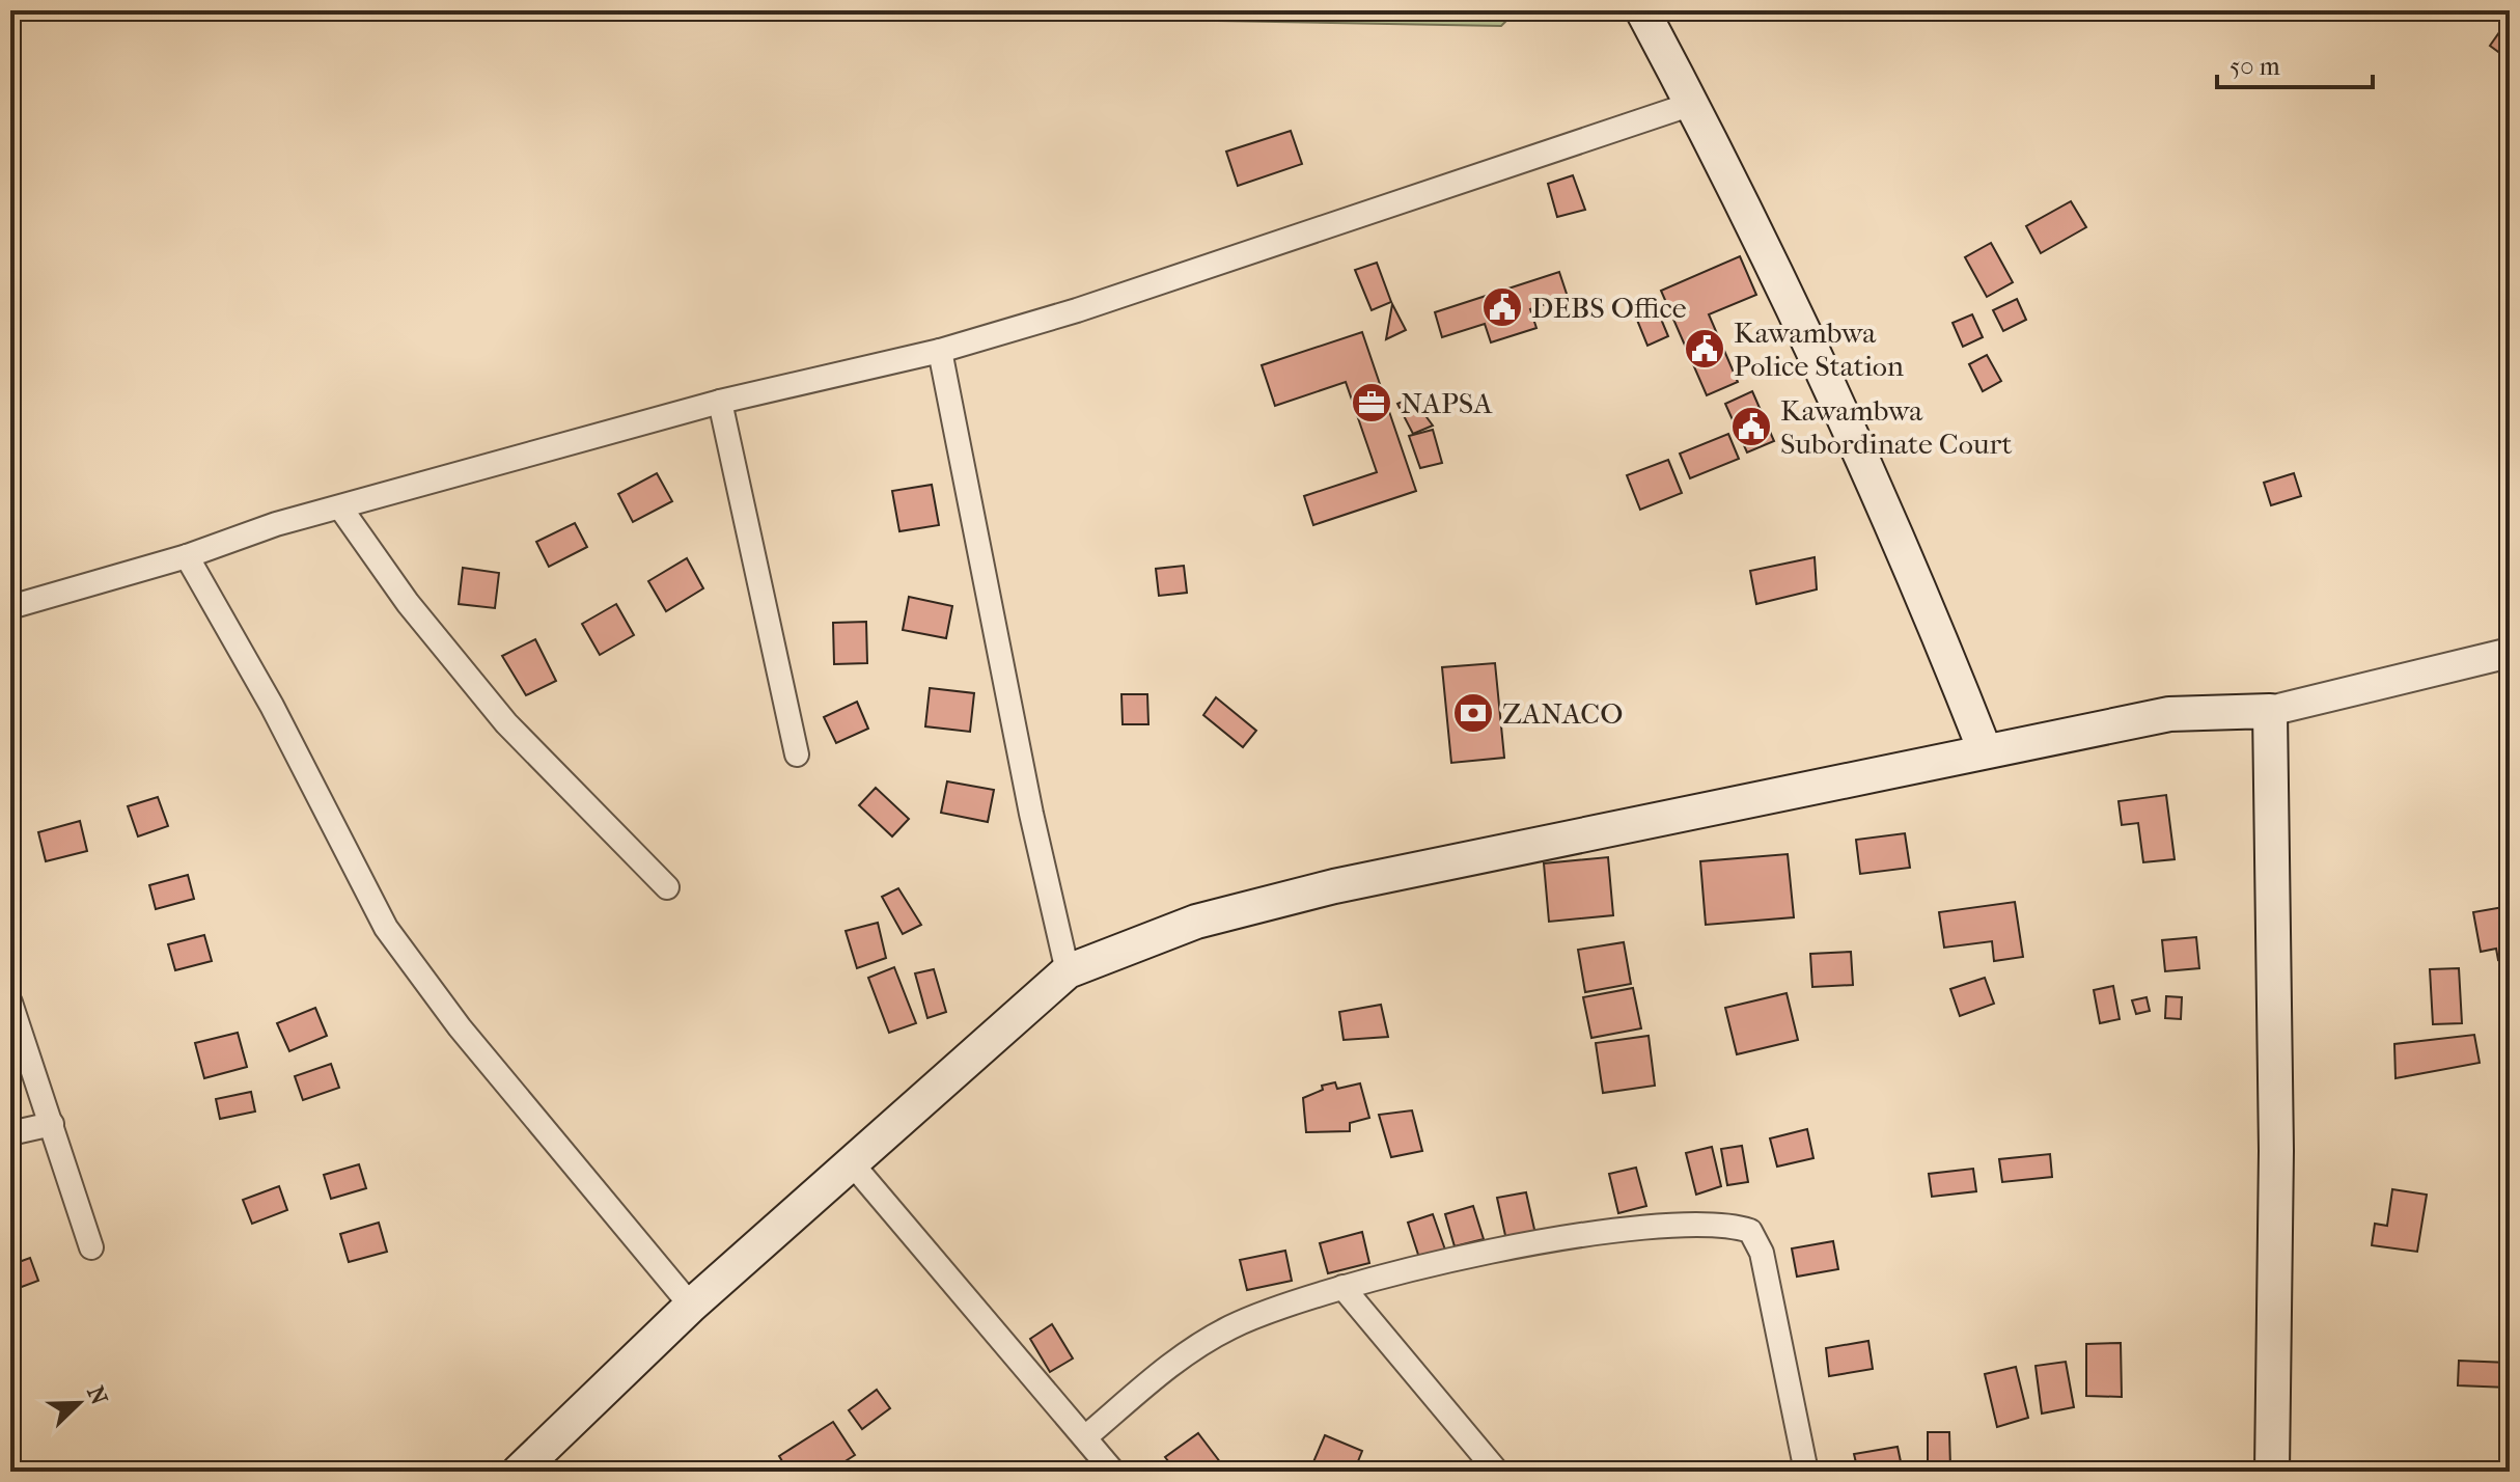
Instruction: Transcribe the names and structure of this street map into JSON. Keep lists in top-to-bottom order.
{
  "places": {
    "public building": ["DEBS Office", "Kawambwa Police Station", "Kawambwa Subordinate Court"],
    "office": ["NAPSA"],
    "bank": ["ZANACO"]
  },
  "scale_bar": "50 m",
  "north": "top right"
}
